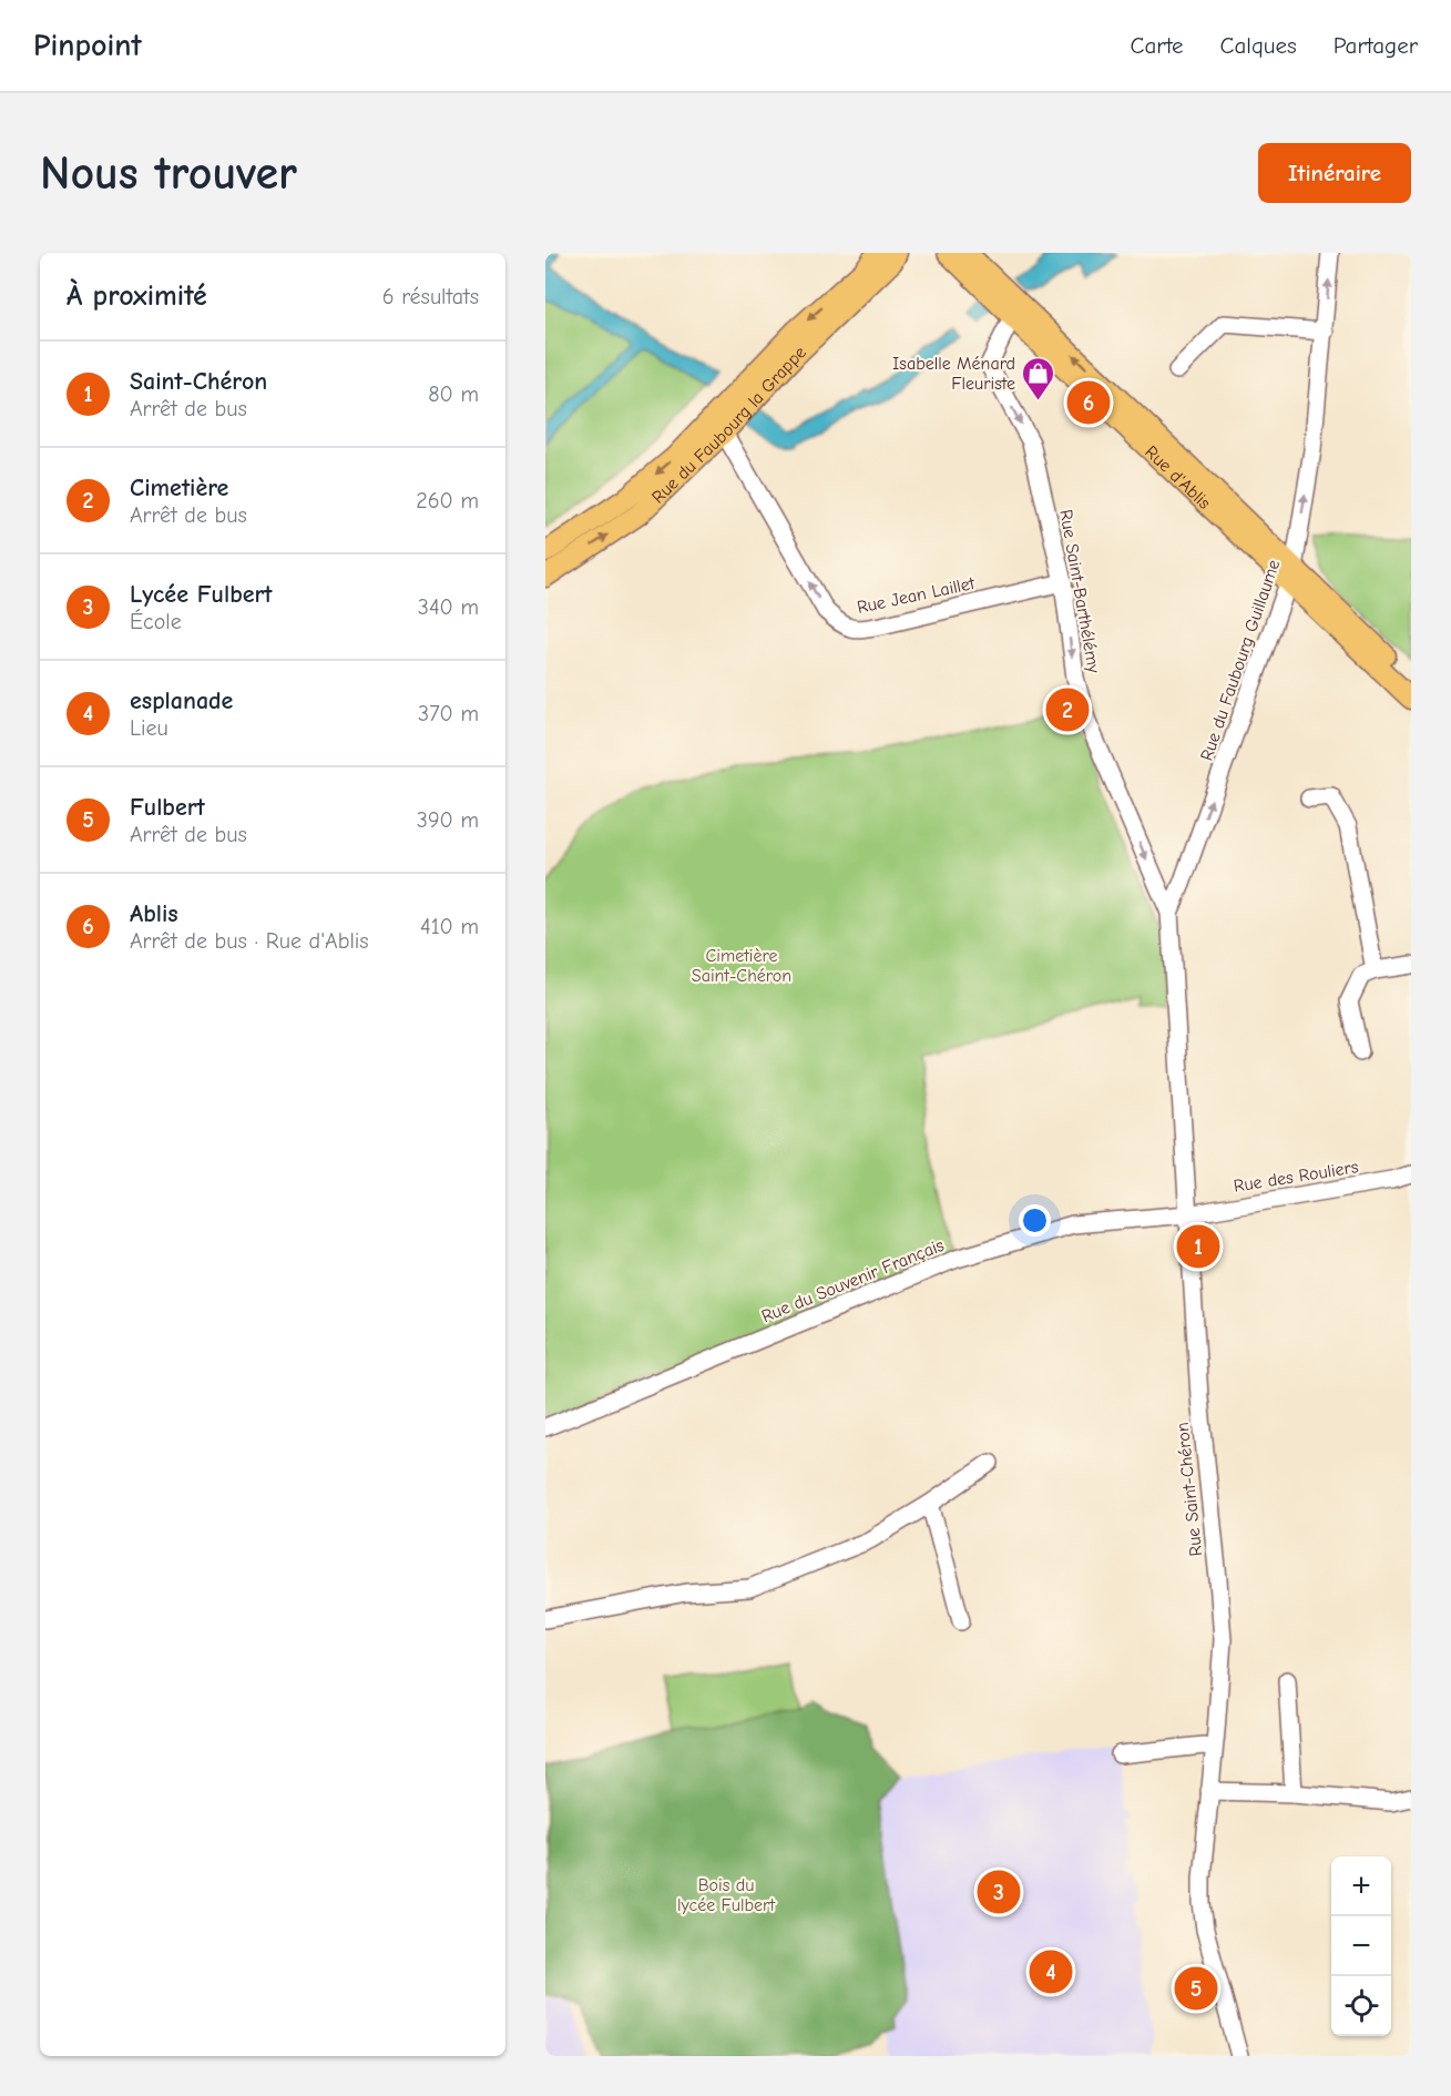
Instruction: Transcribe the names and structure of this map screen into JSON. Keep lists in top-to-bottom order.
{
  "streets": {
    "main road": ["Rue du Faubourg la Grappe", "Rue d'Ablis"],
    "street": [
      "Rue Saint-Barthélémy",
      "Rue Jean Laillet",
      "Rue du Faubourg Guillaume",
      "Rue des Rouliers",
      "Rue du Souvenir Français",
      "Rue Saint-Chéron"
    ]
  },
  "crossings": [
    ["Rue du Faubourg la Grappe", "Rue Jean Laillet"],
    ["Rue d'Ablis", "Rue Saint-Barthélémy"],
    ["Rue d'Ablis", "Rue du Faubourg Guillaume"],
    ["Rue Saint-Barthélémy", "Rue Jean Laillet"],
    ["Rue Saint-Barthélémy", "Rue du Faubourg Guillaume"],
    ["Rue Saint-Barthélémy", "Rue Saint-Chéron"],
    ["Rue du Faubourg Guillaume", "Rue Saint-Chéron"],
    ["Rue des Rouliers", "Rue du Souvenir Français"],
    ["Rue des Rouliers", "Rue Saint-Chéron"],
    ["Rue du Souvenir Français", "Rue Saint-Chéron"]
  ],
  "one_way": ["Rue Saint-Barthélémy", "Rue Jean Laillet", "Rue du Faubourg Guillaume"],
  "parks": ["Cimetière Saint-Chéron", "Bois du lycée Fulbert"],
  "places": {
    "shop": ["Isabelle Ménard Fleuriste"]
  },
  "page": {
    "header": "Pinpoint",
    "nav": ["Carte", "Calques", "Partager"],
    "buttons": "Itinéraire",
    "title": "Nous trouver",
    "heading": ["À proximité", "6 résultats"],
    "list": [
      {
        "mark": "1",
        "name": "Saint-Chéron",
        "note": "Arrêt de bus",
        "value": "80 m"
      },
      {
        "mark": "2",
        "name": "Cimetière",
        "note": "Arrêt de bus",
        "value": "260 m"
      },
      {
        "mark": "3",
        "name": "Lycée Fulbert",
        "note": "École",
        "value": "340 m"
      },
      {
        "mark": "4",
        "name": "esplanade",
        "note": "Lieu",
        "value": "370 m"
      },
      {
        "mark": "5",
        "name": "Fulbert",
        "note": "Arrêt de bus",
        "value": "390 m"
      },
      {
        "mark": "6",
        "name": "Ablis",
        "note": "Arrêt de bus · Rue d'Ablis",
        "value": "410 m"
      }
    ],
    "pins": [
      "6",
      "2",
      "1",
      "3",
      "4",
      "5"
    ],
    "map_buttons": ["+", "−"]
  }
}
